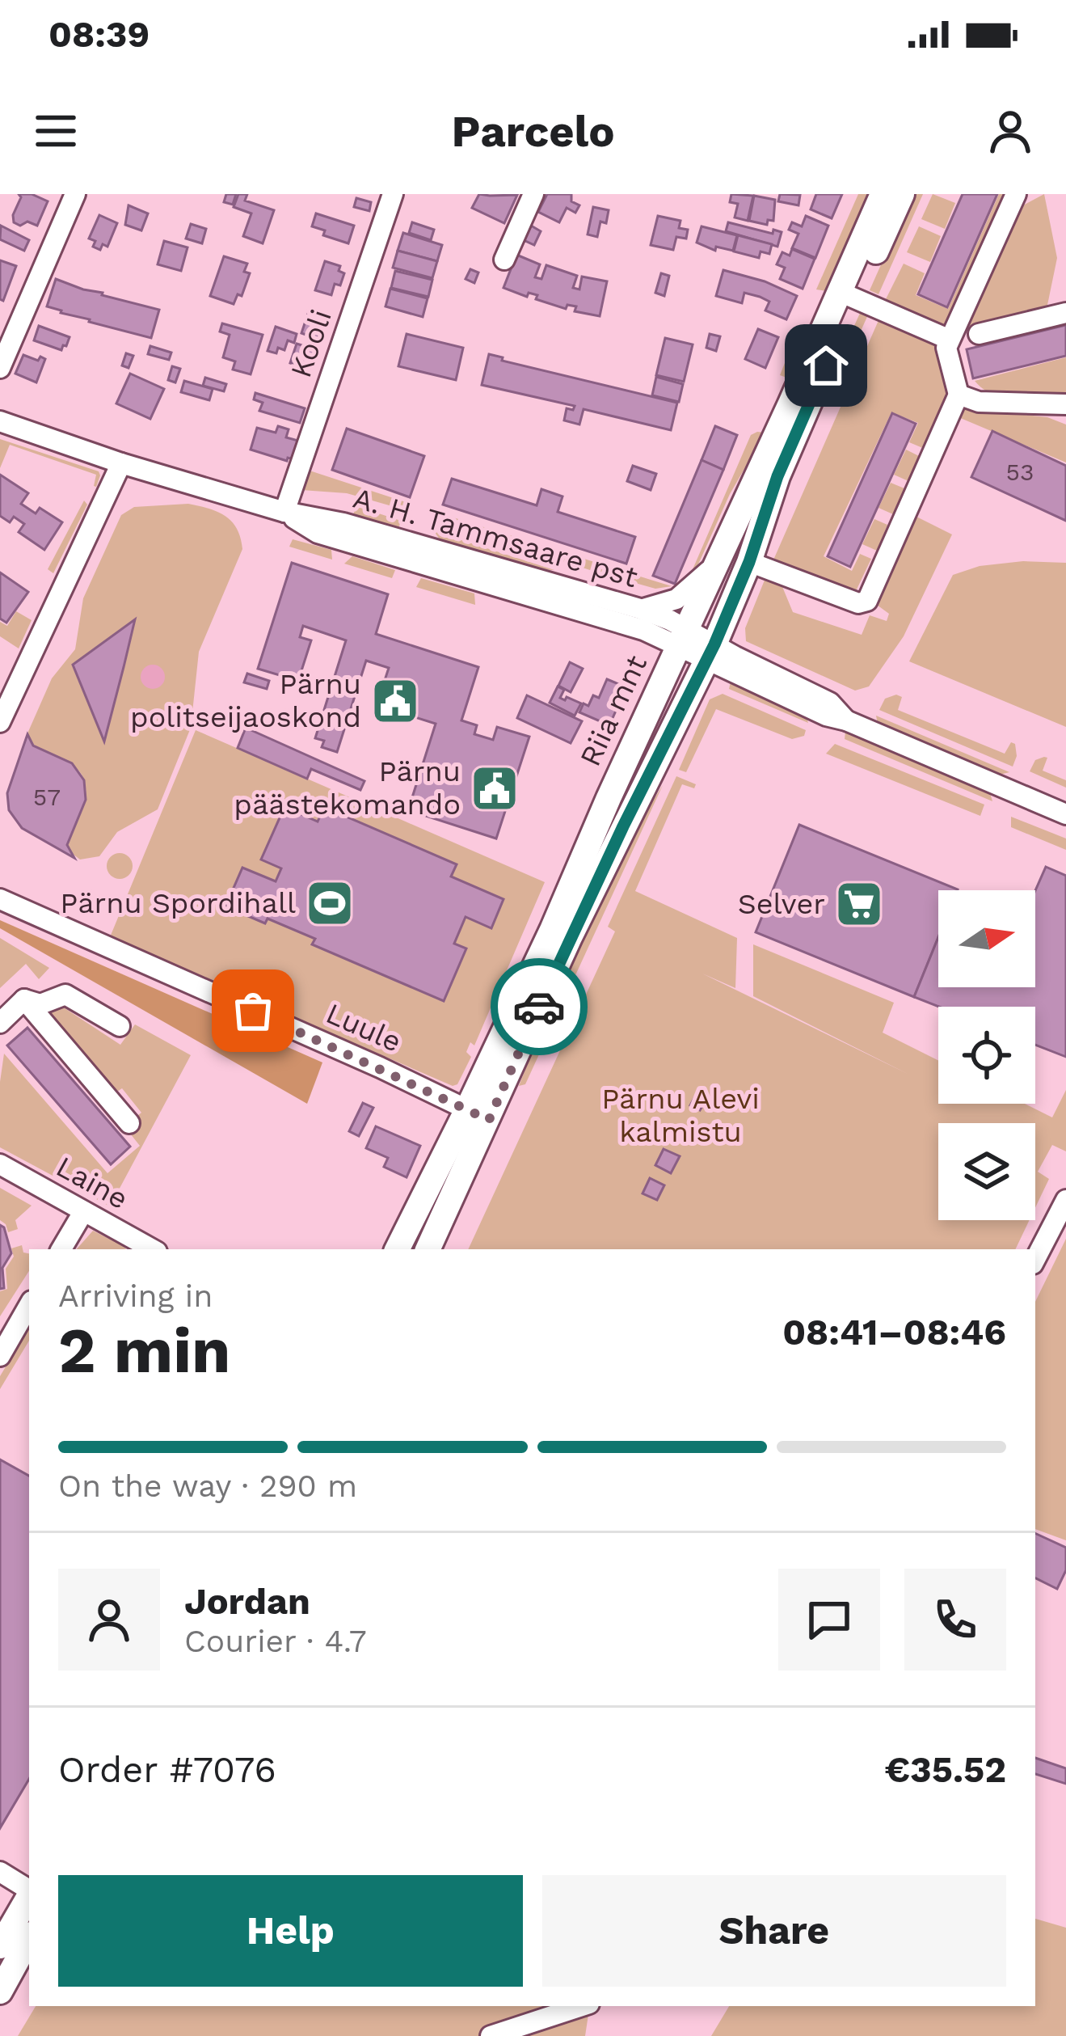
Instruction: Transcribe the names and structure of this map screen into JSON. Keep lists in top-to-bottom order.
{
  "streets": {
    "main road": ["Riia mnt"],
    "street": [
      "Kooli",
      "A. H. Tammsaare pst",
      "Luule",
      "Laine"
    ]
  },
  "crossings": [
    ["Kooli", "A. H. Tammsaare pst"],
    ["A. H. Tammsaare pst", "Riia mnt"],
    ["Riia mnt", "Luule"]
  ],
  "parks": ["Pärnu Alevi kalmistu"],
  "places": {
    "public building": ["Pärnu politseijaoskond", "Pärnu päästekomando"],
    "sports": ["Pärnu Spordihall"],
    "supermarket": ["Selver"]
  },
  "house_numbers": ["53", "57"],
  "north": "right",
  "page": {
    "status": "08:39",
    "header": "Parcelo",
    "heading": ["2 min", "Arriving in", "08:41–08:46"],
    "panel": [
      "Jordan",
      "Courier · 4.7",
      "Order #7076",
      "€35.52"
    ],
    "bar": "On the way · 290 m",
    "buttons": ["Help", "Share"]
  }
}
